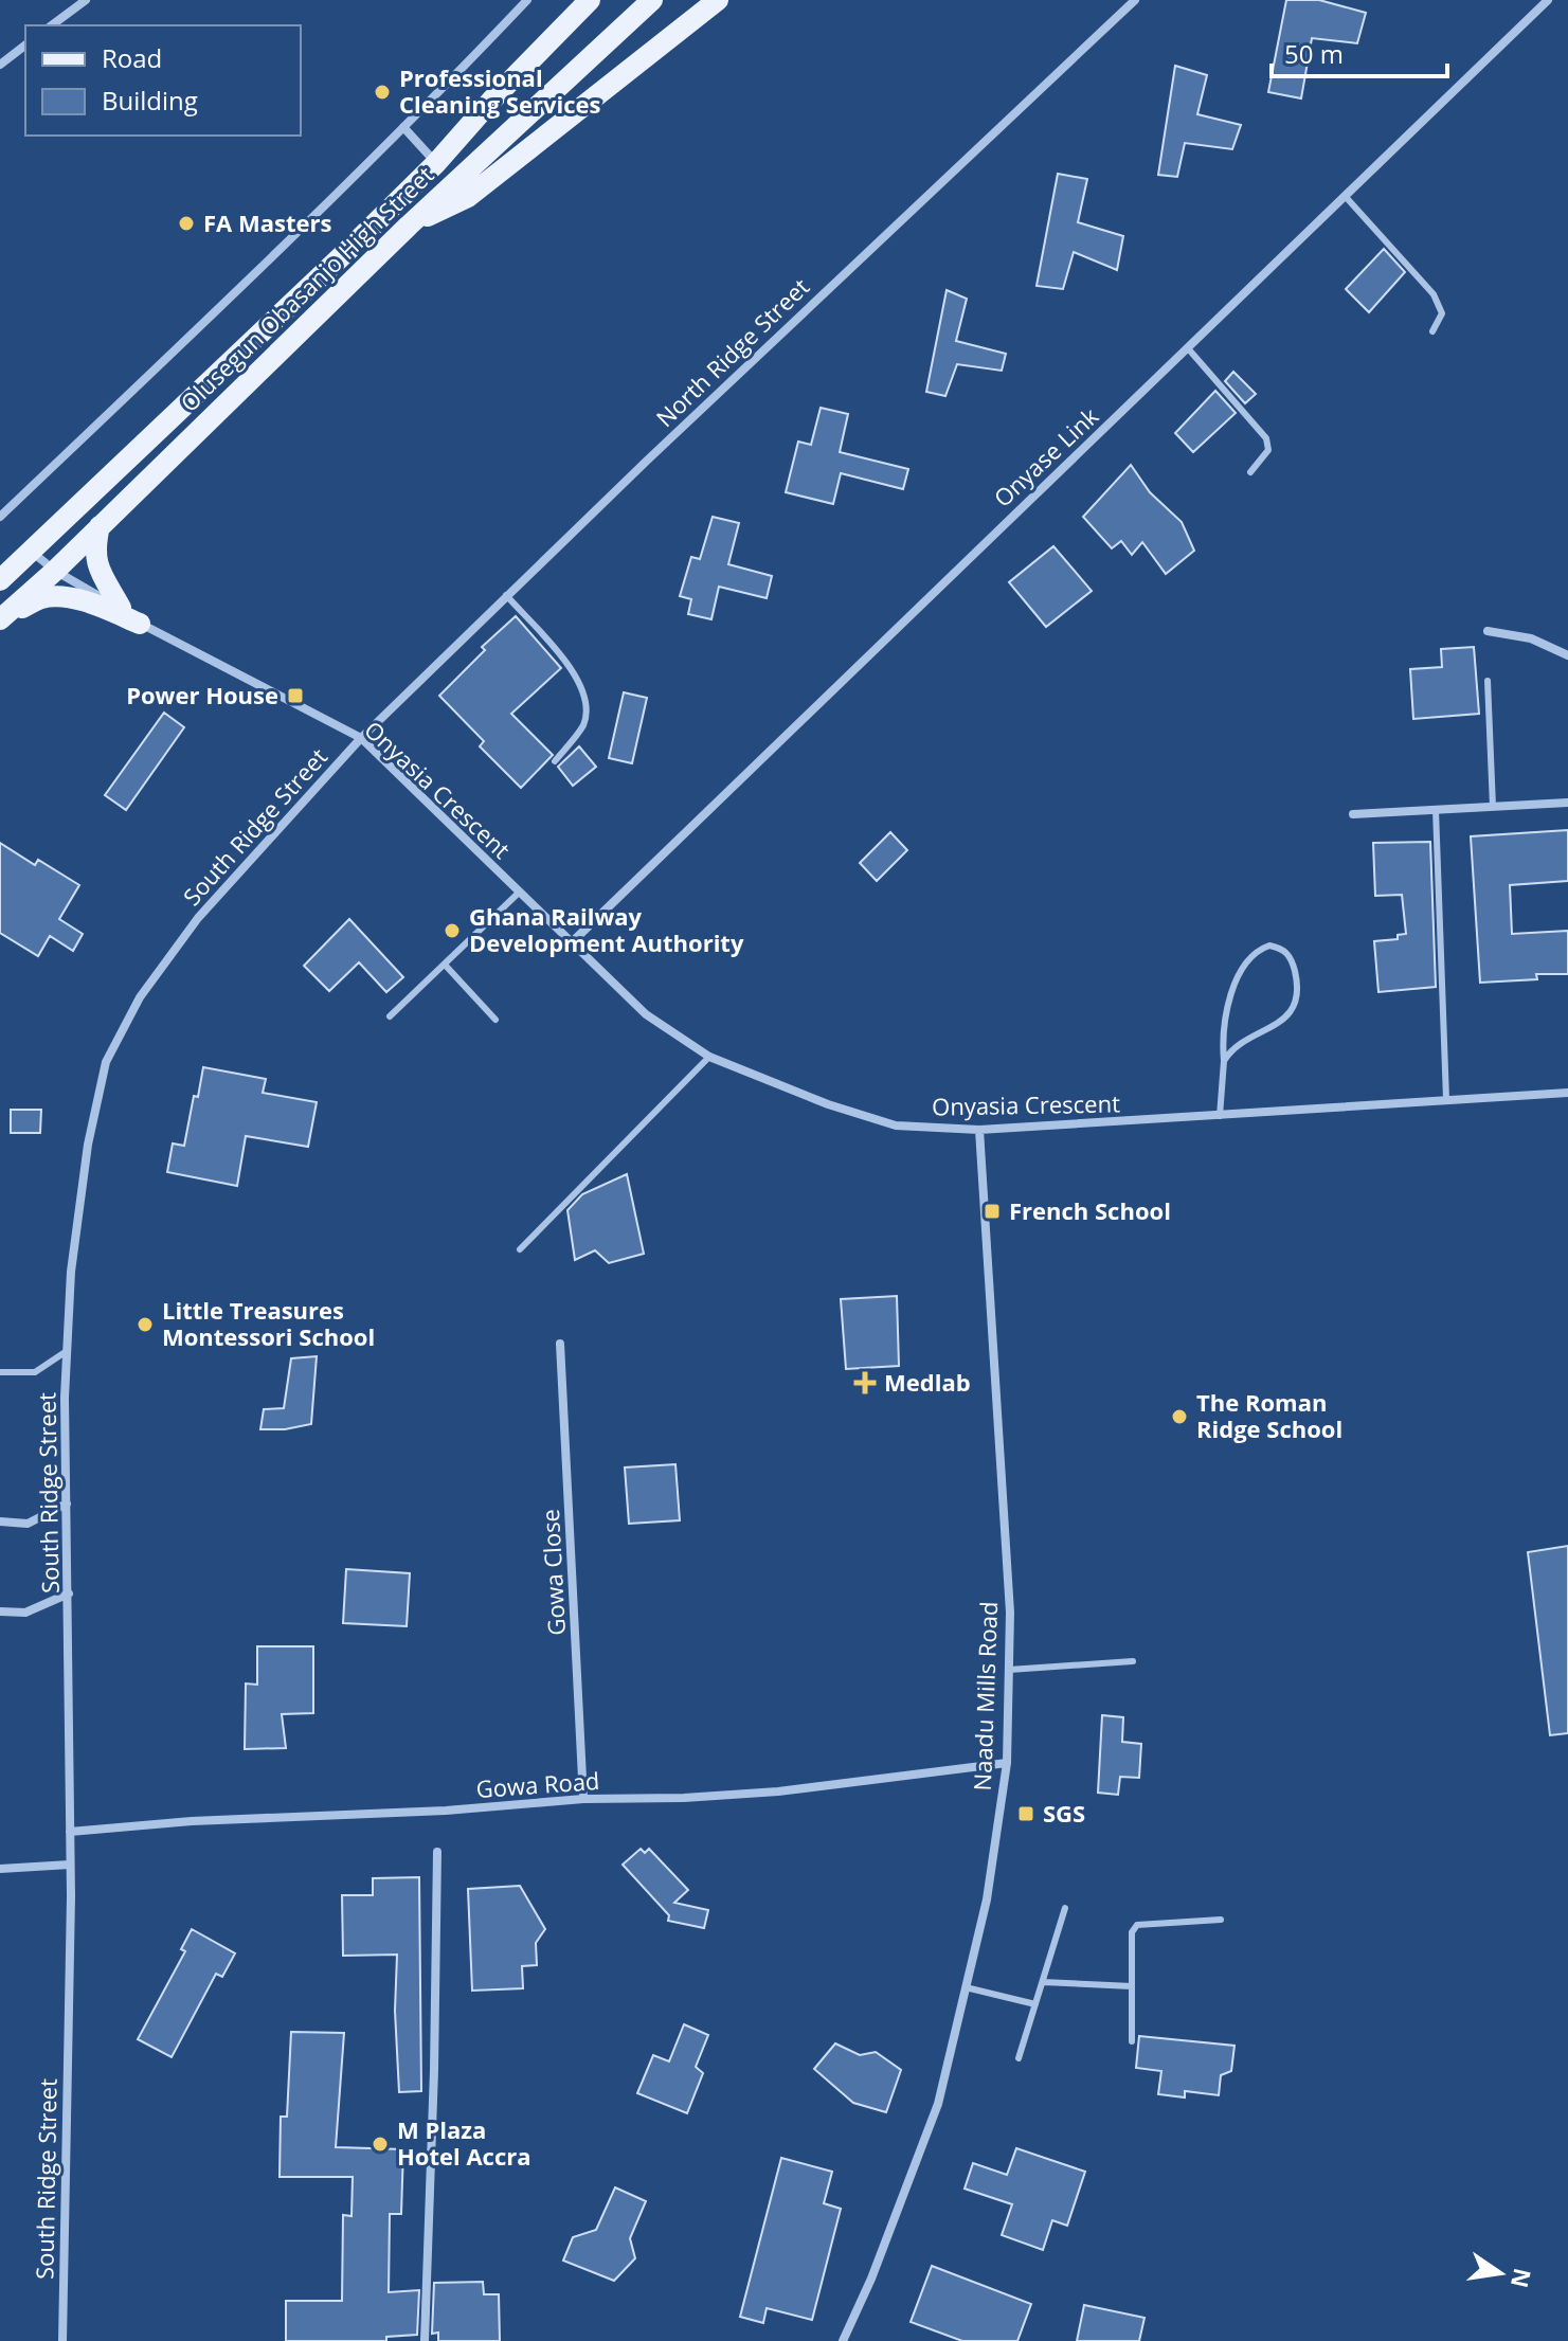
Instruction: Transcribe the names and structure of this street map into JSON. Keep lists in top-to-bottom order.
{
  "streets": {
    "main road": ["Olusegun Obasanjo High Street"],
    "street": [
      "North Ridge Street",
      "Onyase Link",
      "Onyasia Crescent",
      "South Ridge Street",
      "Gowa Close",
      "Naadu Mills Road",
      "Gowa Road"
    ]
  },
  "crossings": [
    ["Olusegun Obasanjo High Street", "Onyasia Crescent"],
    ["North Ridge Street", "Onyasia Crescent"],
    ["North Ridge Street", "South Ridge Street"],
    ["Onyase Link", "Onyasia Crescent"],
    ["Onyasia Crescent", "South Ridge Street"],
    ["Onyasia Crescent", "Naadu Mills Road"],
    ["South Ridge Street", "Gowa Road"],
    ["Gowa Close", "Gowa Road"],
    ["Naadu Mills Road", "Gowa Road"]
  ],
  "places": {
    "other": [
      "Professional Cleaning Services",
      "FA Masters",
      "Ghana Railway Development Authority",
      "Little Treasures Montessori School",
      "The Roman Ridge School",
      "M Plaza Hotel Accra"
    ],
    "transit": ["Power House", "French School", "SGS"],
    "health": ["Medlab"]
  },
  "legend": ["Road", "Building"],
  "scale_bar": "50 m",
  "north": "right"
}
